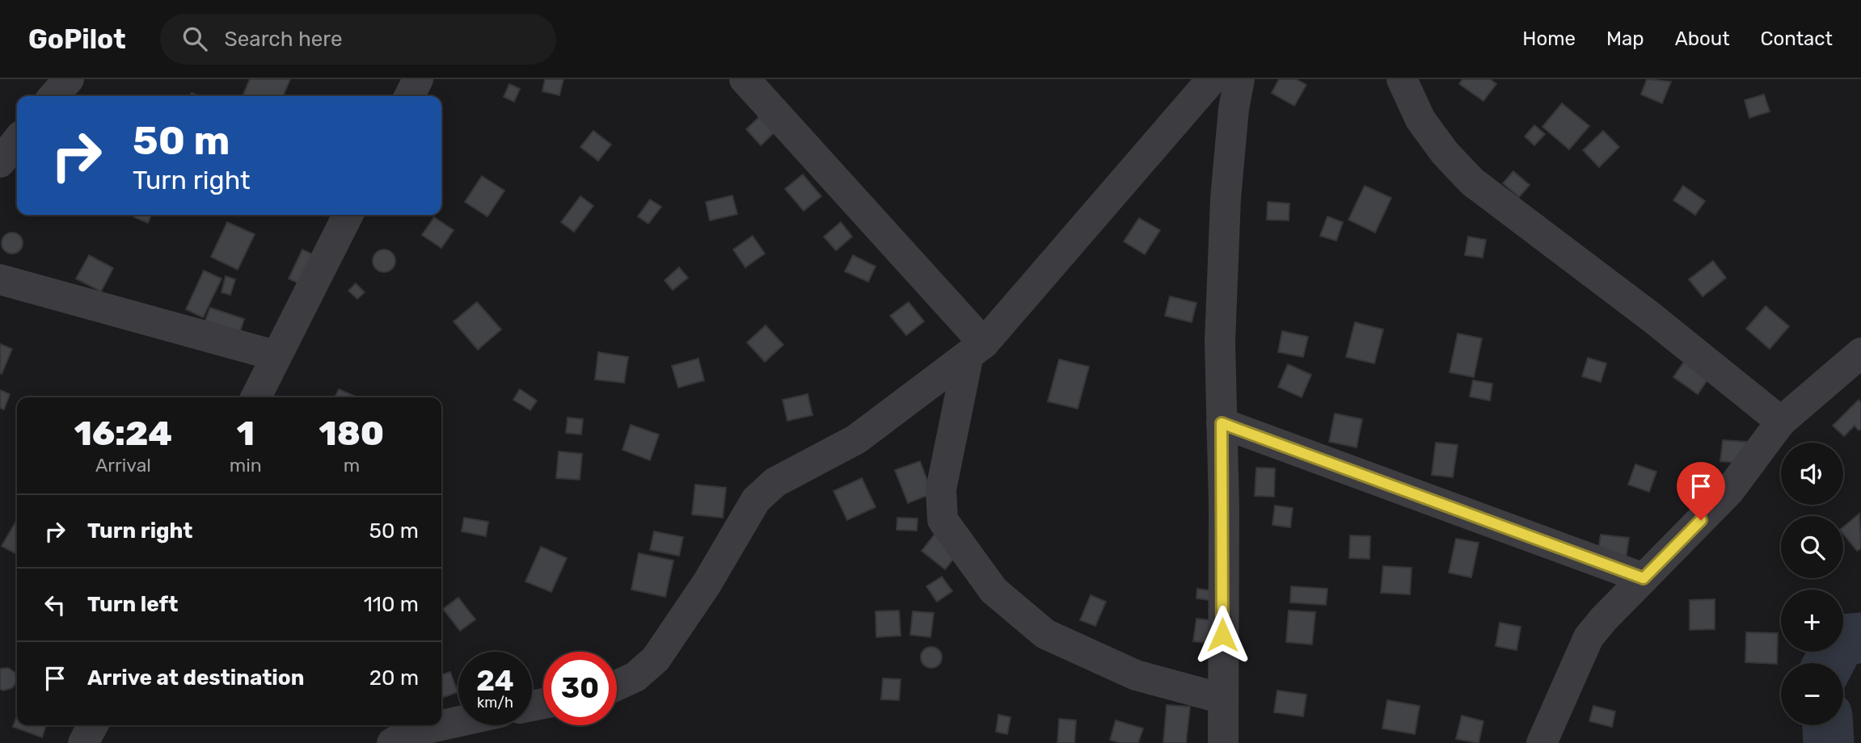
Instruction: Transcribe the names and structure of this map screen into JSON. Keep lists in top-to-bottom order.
{
  "page": {
    "header": "GoPilot",
    "search": "Search here",
    "nav": [
      "Home",
      "Map",
      "About",
      "Contact"
    ],
    "turn": ["50 m", "Turn right"],
    "eta": [
      "16:24",
      "Arrival",
      "1",
      "min",
      "180",
      "m"
    ],
    "map_buttons": ["+", "−"],
    "list": [
      {
        "name": "Turn right",
        "value": "50 m"
      },
      {
        "name": "Turn left",
        "value": "110 m"
      },
      {
        "name": "Arrive at destination",
        "value": "20 m"
      }
    ],
    "speed": "24 km/h",
    "limit": "30"
  }
}
